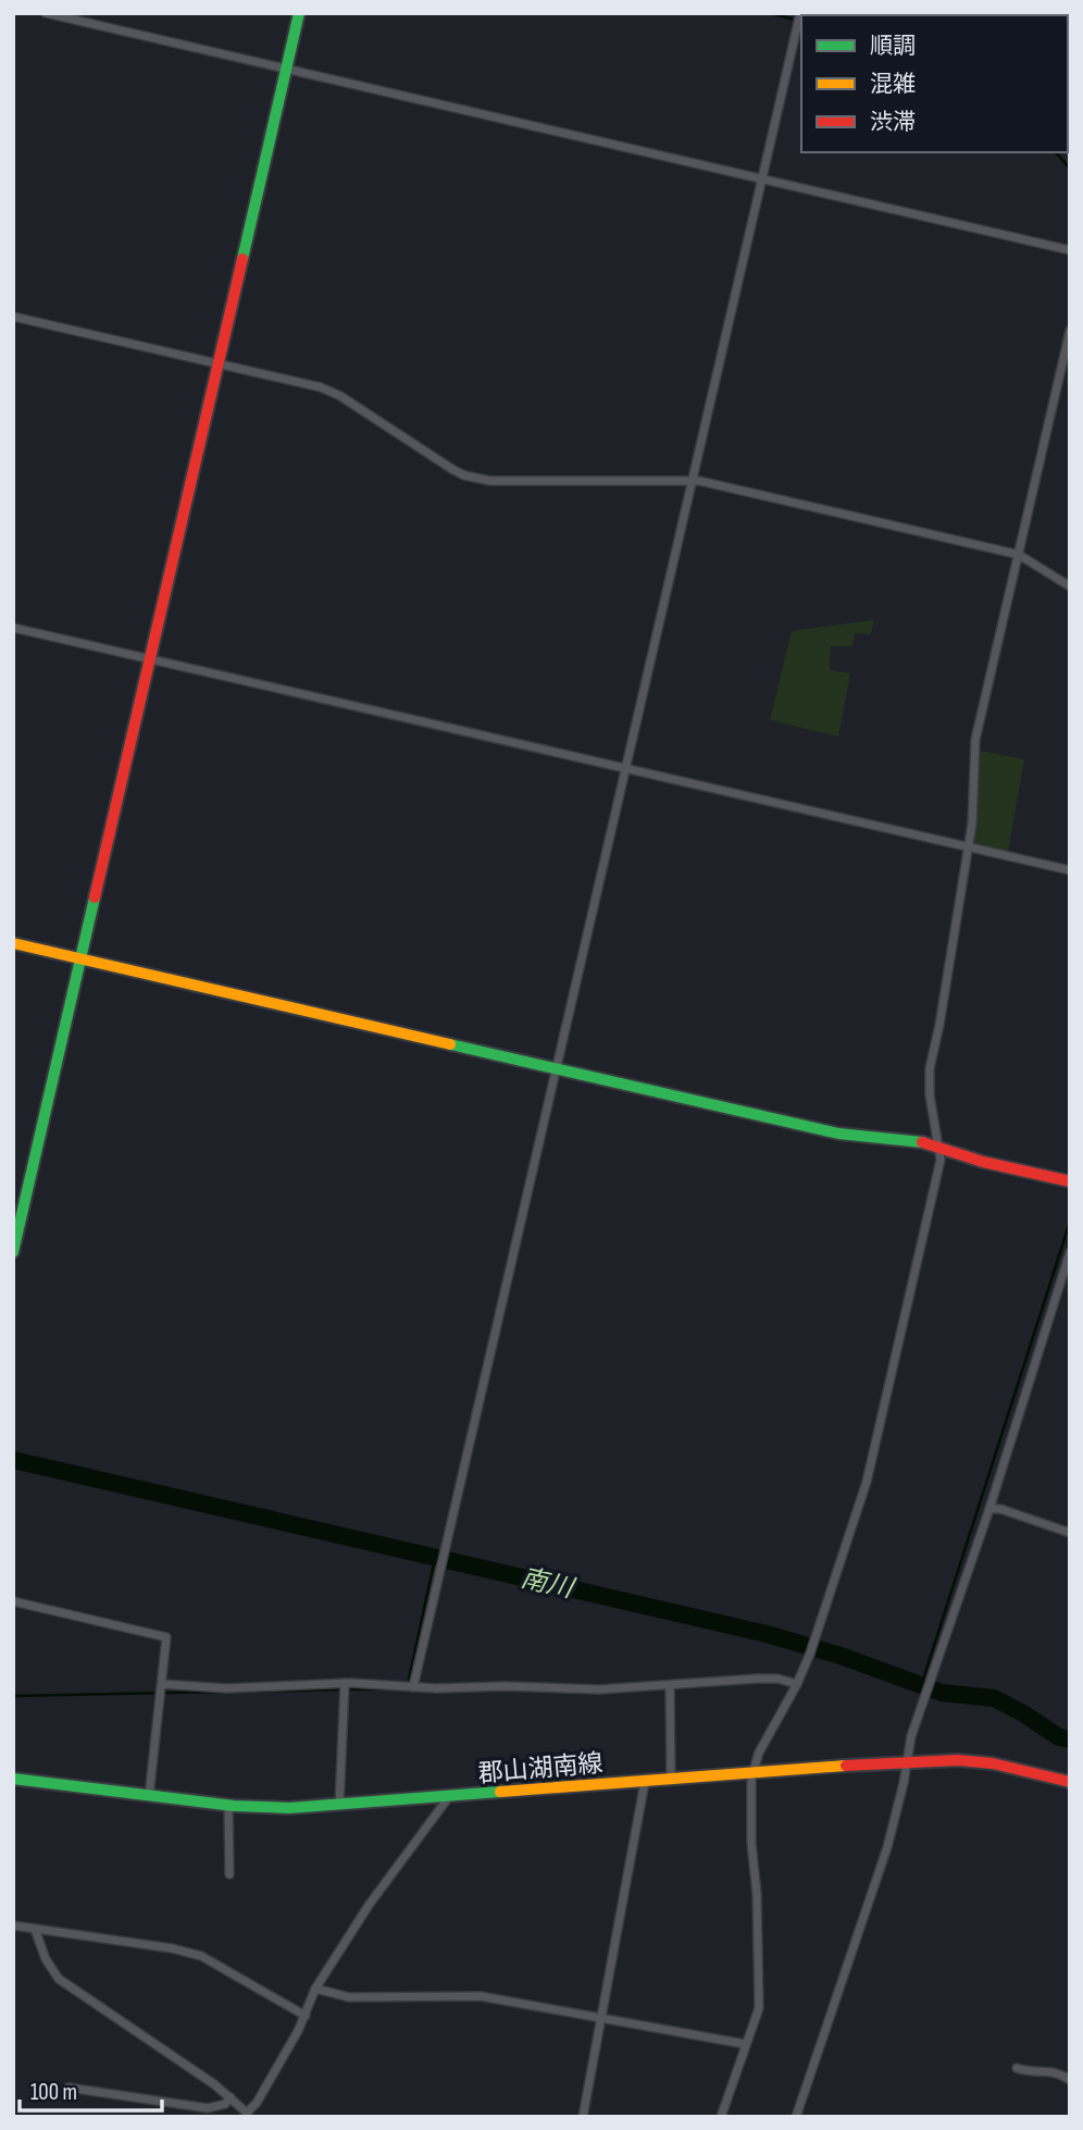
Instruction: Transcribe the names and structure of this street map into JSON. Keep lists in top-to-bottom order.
{
  "streets": {
    "street": ["郡山湖南線"]
  },
  "water": ["南川"],
  "legend": ["順調", "混雑", "渋滞"],
  "scale_bar": "100 m"
}
